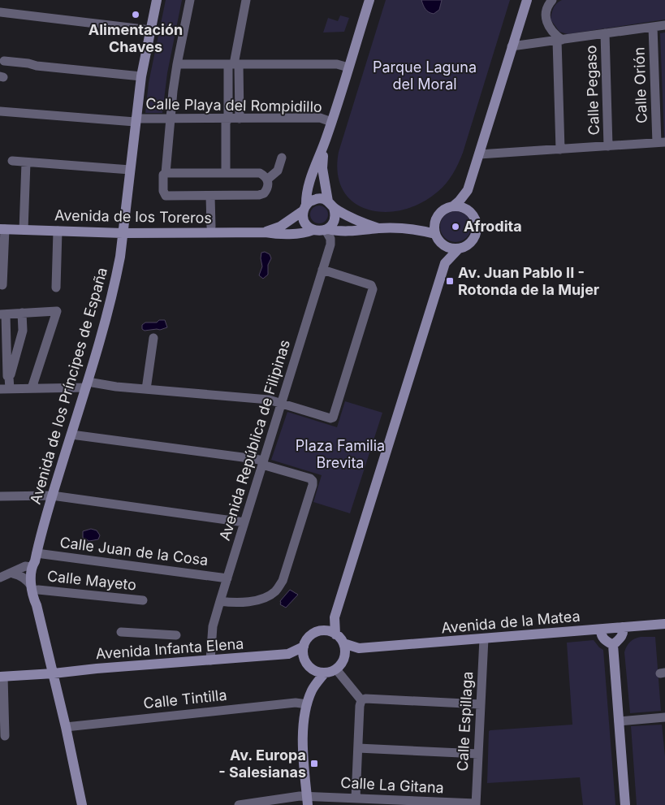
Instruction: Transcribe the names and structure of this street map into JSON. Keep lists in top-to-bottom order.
{
  "streets": {
    "street": [
      "Calle Orión",
      "Calle Pegaso",
      "Calle Playa del Rompidillo",
      "Avenida de los Toreros",
      "Avenida de los Príncipes de España",
      "Avenida República de Filipinas",
      "Calle Juan de la Cosa",
      "Calle Mayeto",
      "Avenida de la Matea",
      "Avenida Infanta Elena",
      "Calle Tintilla",
      "Calle Espillaga",
      "Calle La Gitana"
    ]
  },
  "crossings": [
    ["Calle Playa del Rompidillo", "Avenida de los Príncipes de España"],
    ["Avenida de los Toreros", "Avenida de los Príncipes de España"],
    ["Avenida de los Toreros", "Avenida República de Filipinas"],
    ["Avenida de los Príncipes de España", "Calle Juan de la Cosa"],
    ["Avenida de los Príncipes de España", "Calle Mayeto"],
    ["Avenida de los Príncipes de España", "Avenida Infanta Elena"],
    ["Avenida de los Príncipes de España", "Calle Tintilla"],
    ["Avenida República de Filipinas", "Calle Juan de la Cosa"],
    ["Avenida República de Filipinas", "Avenida Infanta Elena"],
    ["Avenida de la Matea", "Avenida Infanta Elena"],
    ["Avenida de la Matea", "Calle Espillaga"],
    ["Calle Espillaga", "Calle La Gitana"]
  ],
  "parks": ["Parque Laguna del Moral", "Plaza Familia Brevita"],
  "places": {
    "other": ["Alimentación Chaves", "Afrodita"],
    "transit": ["Av. Juan Pablo II - Rotonda de la Mujer", "Av. Europa - Salesianas"]
  }
}
